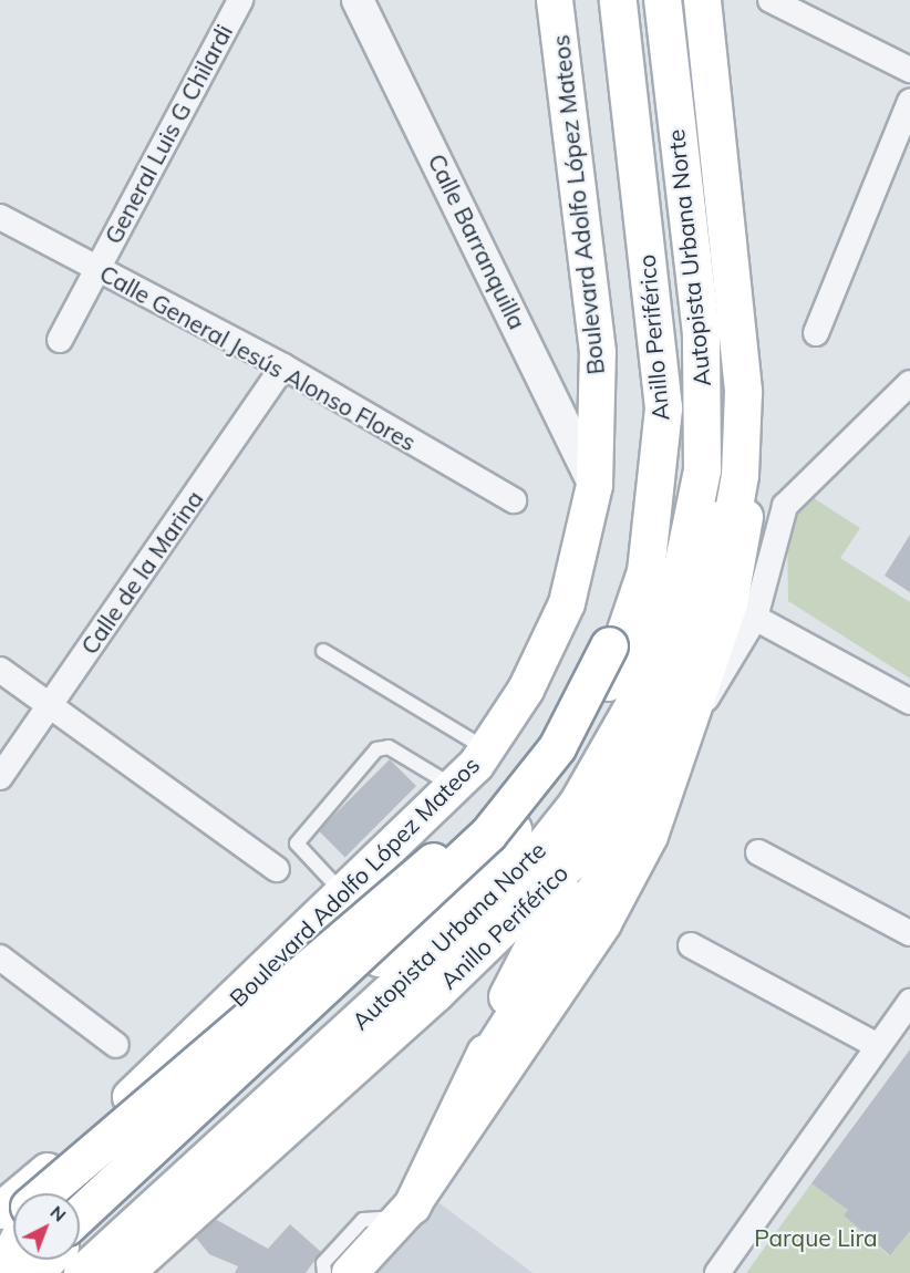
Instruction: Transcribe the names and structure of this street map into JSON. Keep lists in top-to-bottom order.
{
  "streets": {
    "highway": ["Autopista Urbana Norte", "Anillo Periférico"],
    "main road": ["Boulevard Adolfo López Mateos"],
    "street": [
      "General Luis G Chilardi",
      "Calle Barranquilla",
      "Calle General Jesús Alonso Flores",
      "Calle de la Marina"
    ]
  },
  "crossings": [
    ["General Luis G Chilardi", "Calle General Jesús Alonso Flores"],
    ["Boulevard Adolfo López Mateos", "Calle Barranquilla"],
    ["Calle General Jesús Alonso Flores", "Calle de la Marina"]
  ],
  "parks": ["Parque Lira"],
  "north": "top right"
}
